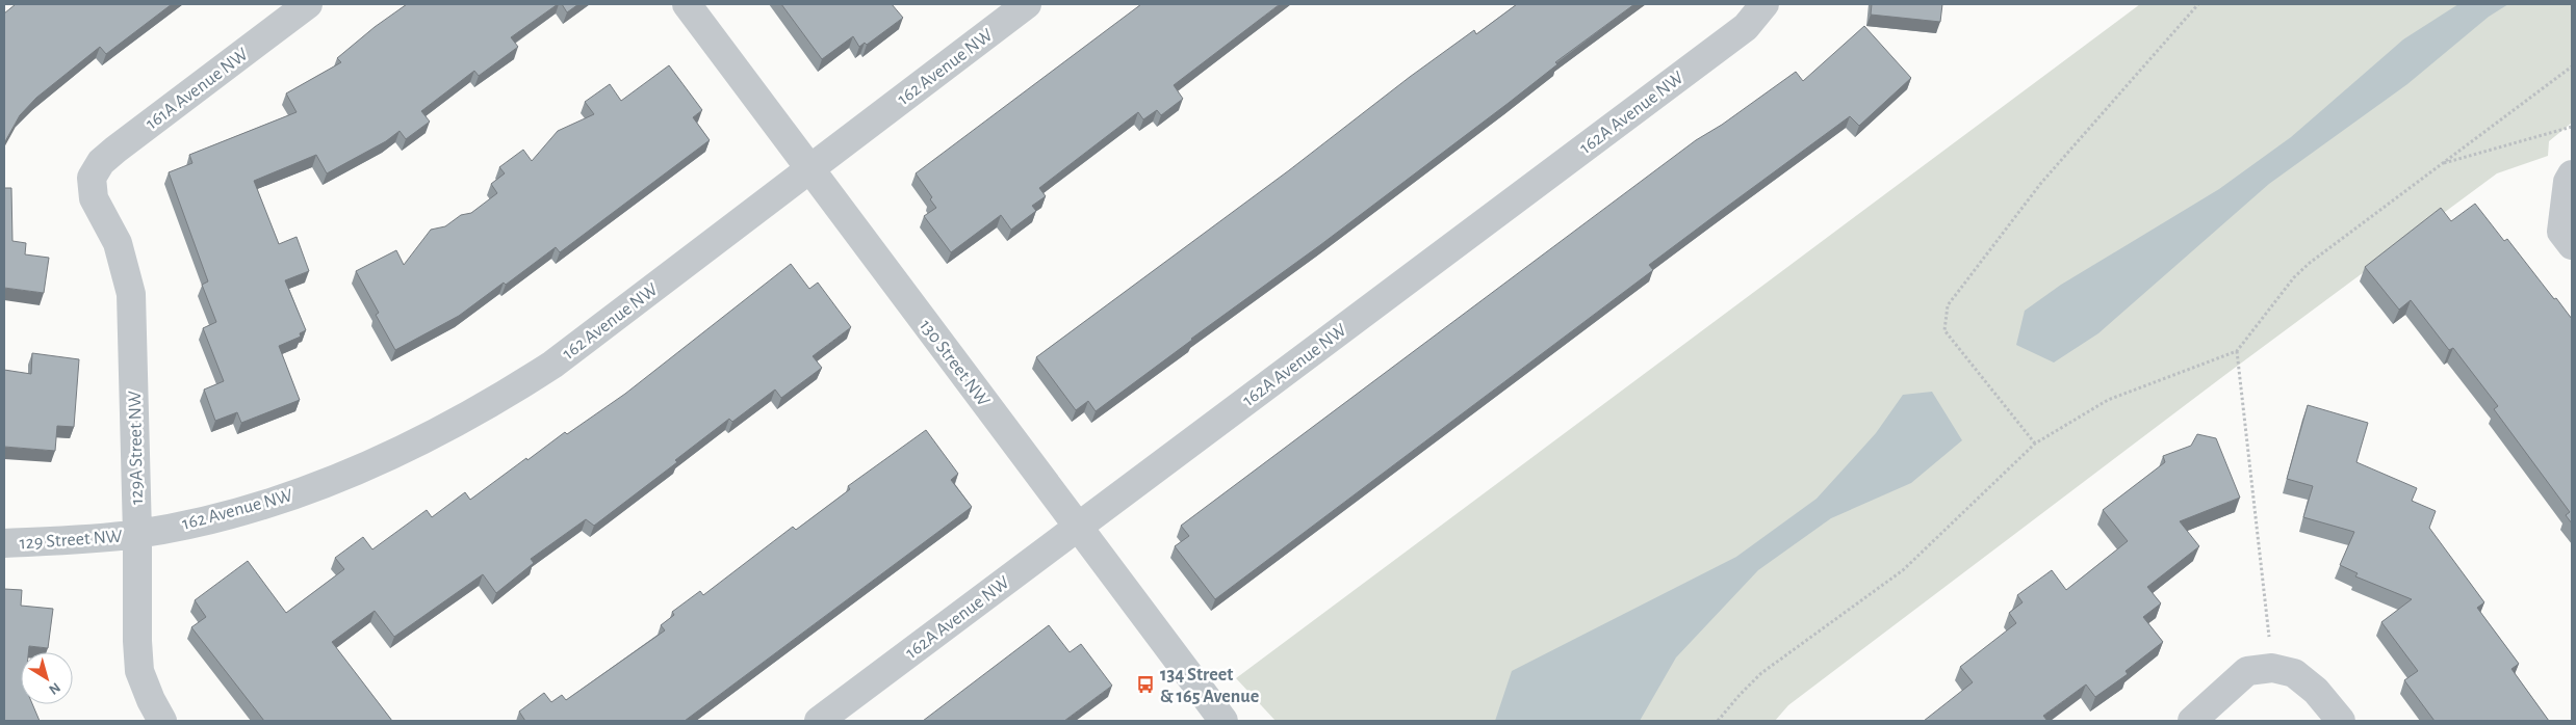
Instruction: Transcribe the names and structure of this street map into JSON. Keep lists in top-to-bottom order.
{
  "streets": {
    "street": [
      "162 Avenue NW",
      "161A Avenue NW",
      "162A Avenue NW",
      "130 Street NW",
      "129A Street NW",
      "129 Street NW"
    ]
  },
  "crossings": [
    ["162 Avenue NW", "130 Street NW"],
    ["162 Avenue NW", "129A Street NW"],
    ["162 Avenue NW", "129 Street NW"],
    ["161A Avenue NW", "129A Street NW"],
    ["162A Avenue NW", "130 Street NW"],
    ["129A Street NW", "129 Street NW"]
  ],
  "places": {
    "bus stop": ["134 Street & 165 Avenue"]
  },
  "north": "bottom right"
}
